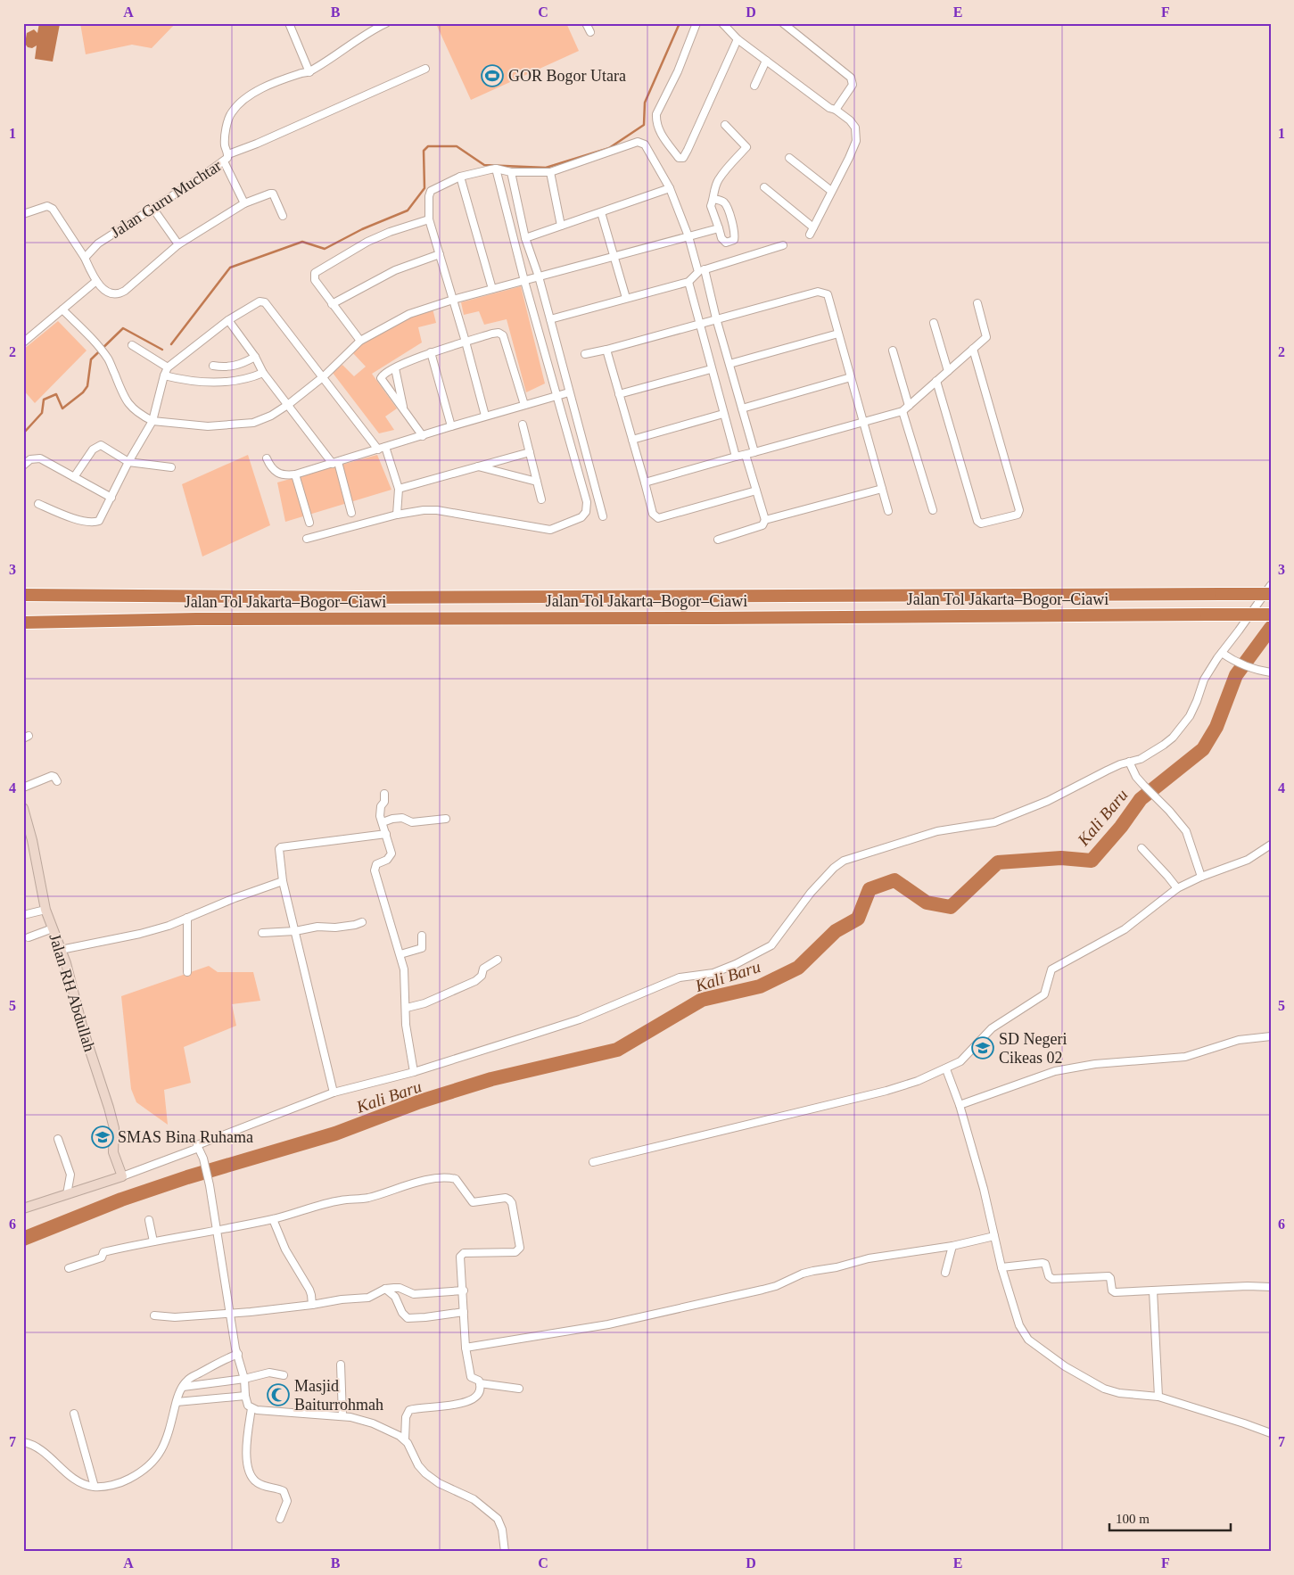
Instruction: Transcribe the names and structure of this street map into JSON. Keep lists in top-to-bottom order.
{
  "streets": {
    "highway": ["Jalan Tol Jakarta–Bogor–Ciawi"],
    "street": ["Jalan Guru Muchtar", "Jalan RH Abdullah"]
  },
  "water": ["Kali Baru"],
  "places": {
    "sports": ["GOR Bogor Utara"],
    "school or university": ["SD Negeri Cikeas 02", "SMAS Bina Ruhama"],
    "mosque": ["Masjid Baiturrohmah"]
  },
  "scale_bar": "100 m",
  "grid": {
    "columns": [
      "A",
      "B",
      "C",
      "D",
      "E",
      "F"
    ],
    "rows": [
      "1",
      "2",
      "3",
      "4",
      "5",
      "6",
      "7"
    ]
  }
}
